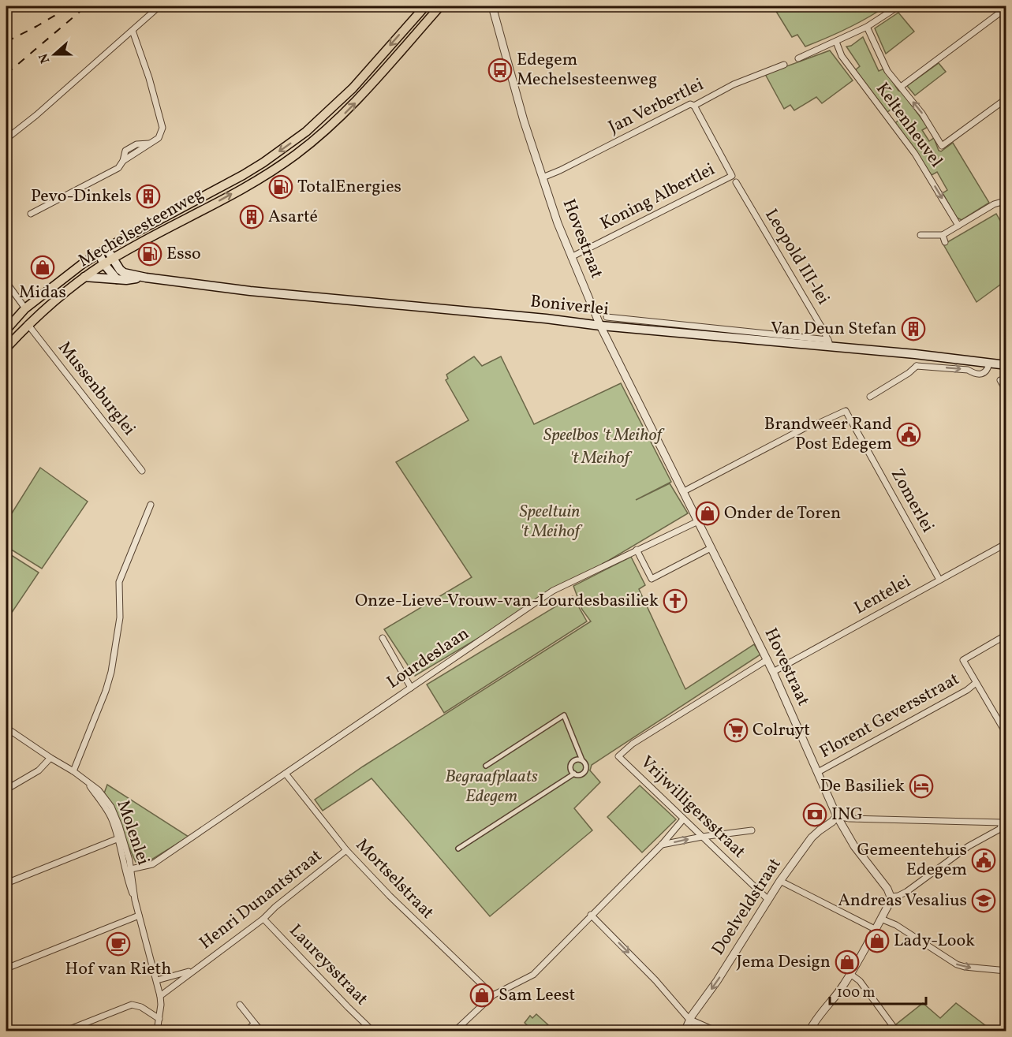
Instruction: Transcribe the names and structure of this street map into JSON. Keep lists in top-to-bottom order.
{
  "streets": {
    "main road": ["Mechelsesteenweg", "Boniverlei"],
    "street": [
      "Jan Verbertlei",
      "Keltenheuvel",
      "Koning Albertlei",
      "Hovestraat",
      "Leopold III-lei",
      "Mussenburglei",
      "Zomerlei",
      "Lentelei",
      "Lourdeslaan",
      "Florent Geversstraat",
      "Vrijwilligersstraat",
      "Molenlei",
      "Mortselstraat",
      "Henri Dunantstraat",
      "Doelveldstraat",
      "Laureysstraat"
    ]
  },
  "crossings": [
    ["Jan Verbertlei", "Koning Albertlei"],
    ["Jan Verbertlei", "Hovestraat"],
    ["Koning Albertlei", "Hovestraat"],
    ["Mechelsesteenweg", "Boniverlei"],
    ["Mechelsesteenweg", "Mussenburglei"],
    ["Hovestraat", "Boniverlei"],
    ["Hovestraat", "Zomerlei"],
    ["Hovestraat", "Lentelei"],
    ["Hovestraat", "Lourdeslaan"],
    ["Hovestraat", "Florent Geversstraat"],
    ["Hovestraat", "Vrijwilligersstraat"],
    ["Hovestraat", "Doelveldstraat"],
    ["Leopold III-lei", "Boniverlei"],
    ["Zomerlei", "Lentelei"],
    ["Lourdeslaan", "Molenlei"],
    ["Lourdeslaan", "Mortselstraat"],
    ["Vrijwilligersstraat", "Doelveldstraat"],
    ["Mortselstraat", "Henri Dunantstraat"],
    ["Henri Dunantstraat", "Laureysstraat"]
  ],
  "one_way": ["Doelveldstraat"],
  "parks": [
    "Speelbos 't Meihof",
    "'t Meihof",
    "Speeltuin 't Meihof",
    "Begraafplaats Edegem"
  ],
  "places": {
    "bus stop": ["Edegem Mechelsesteenweg"],
    "fuel station": ["TotalEnergies", "Esso"],
    "building": ["Pevo-Dinkels", "Asarté", "Van Deun Stefan"],
    "shop": [
      "Midas",
      "Onder de Toren",
      "Lady-Look",
      "Jema Design",
      "Sam Leest"
    ],
    "public building": ["Brandweer Rand Post Edegem", "Gemeentehuis Edegem"],
    "church": ["Onze-Lieve-Vrouw-van-Lourdesbasiliek"],
    "supermarket": ["Colruyt"],
    "hotel": ["De Basiliek"],
    "bank": ["ING"],
    "school or university": ["Andreas Vesalius"],
    "cafe": ["Hof van Rieth"]
  },
  "scale_bar": "100 m",
  "north": "left"
}
